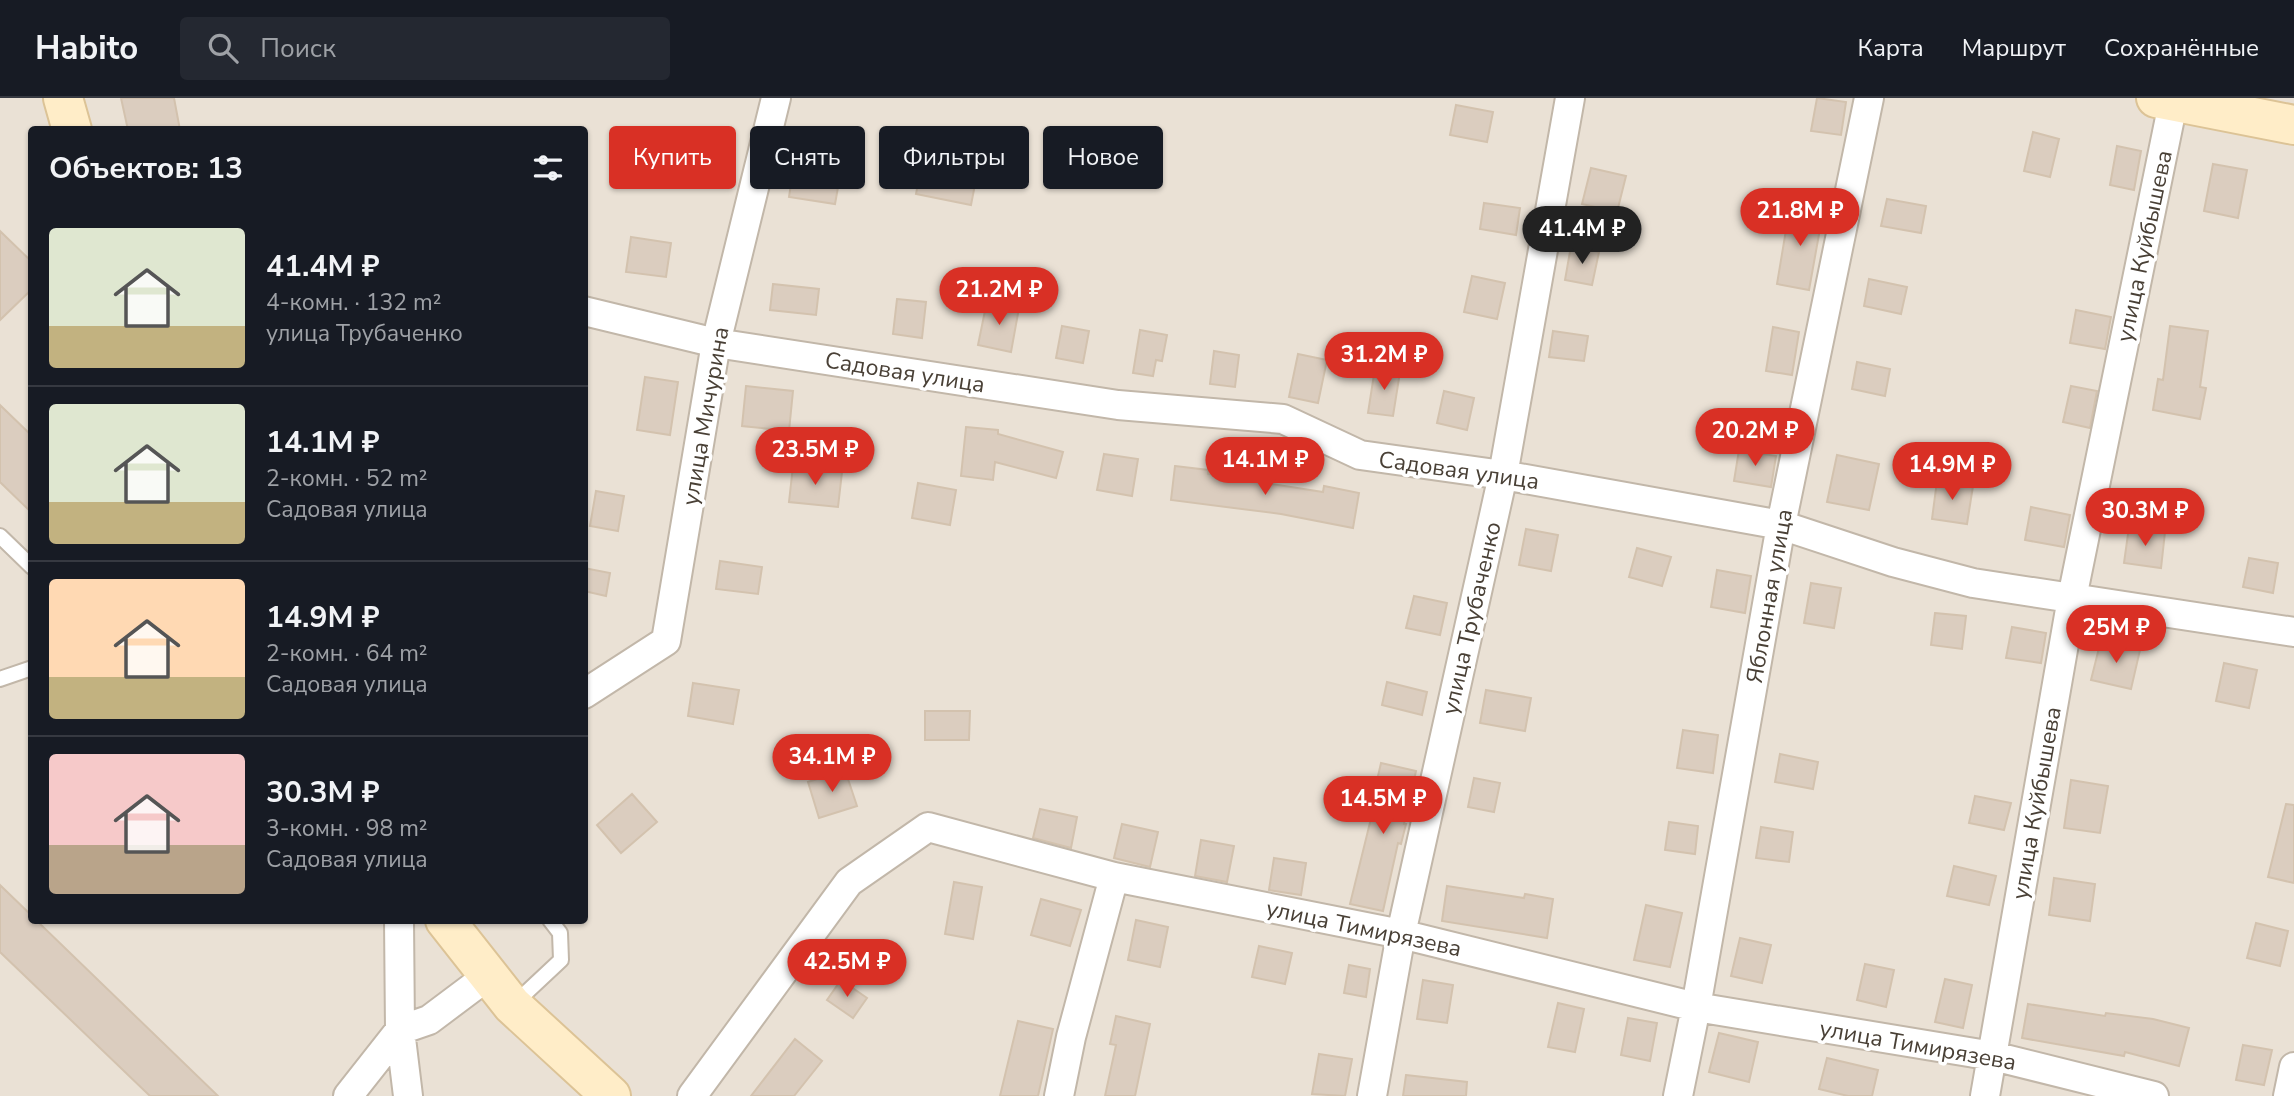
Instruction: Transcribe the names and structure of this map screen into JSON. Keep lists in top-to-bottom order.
{
  "streets": {
    "street": [
      "улица Куйбышева",
      "Садовая улица",
      "улица Мичурина",
      "Яблонная улица",
      "улица Трубаченко",
      "улица Тимирязева"
    ]
  },
  "crossings": [
    ["улица Куйбышева", "Садовая улица"],
    ["улица Куйбышева", "улица Тимирязева"],
    ["Садовая улица", "улица Мичурина"],
    ["Садовая улица", "Яблонная улица"],
    ["Садовая улица", "улица Трубаченко"],
    ["Яблонная улица", "улица Тимирязева"],
    ["улица Трубаченко", "улица Тимирязева"]
  ],
  "page": {
    "header": "Habito",
    "search": "Поиск",
    "nav": ["Карта", "Маршрут", "Сохранённые"],
    "chip": [
      "Купить",
      "Снять",
      "Фильтры",
      "Новое"
    ],
    "heading": "Объектов: 13",
    "price": [
      "21.8M ₽",
      "41.4M ₽",
      "21.2M ₽",
      "31.2M ₽",
      "20.2M ₽",
      "23.5M ₽",
      "14.1M ₽",
      "14.9M ₽",
      "30.3M ₽",
      "25M ₽",
      "34.1M ₽",
      "14.5M ₽",
      "42.5M ₽"
    ],
    "list": [
      {
        "name": "41.4M ₽",
        "note": "4-комн. · 132 m² · улица Трубаченко"
      },
      {
        "name": "14.1M ₽",
        "note": "2-комн. · 52 m² · Садовая улица"
      },
      {
        "name": "14.9M ₽",
        "note": "2-комн. · 64 m² · Садовая улица"
      },
      {
        "name": "30.3M ₽",
        "note": "3-комн. · 98 m² · Садовая улица"
      }
    ]
  }
}
